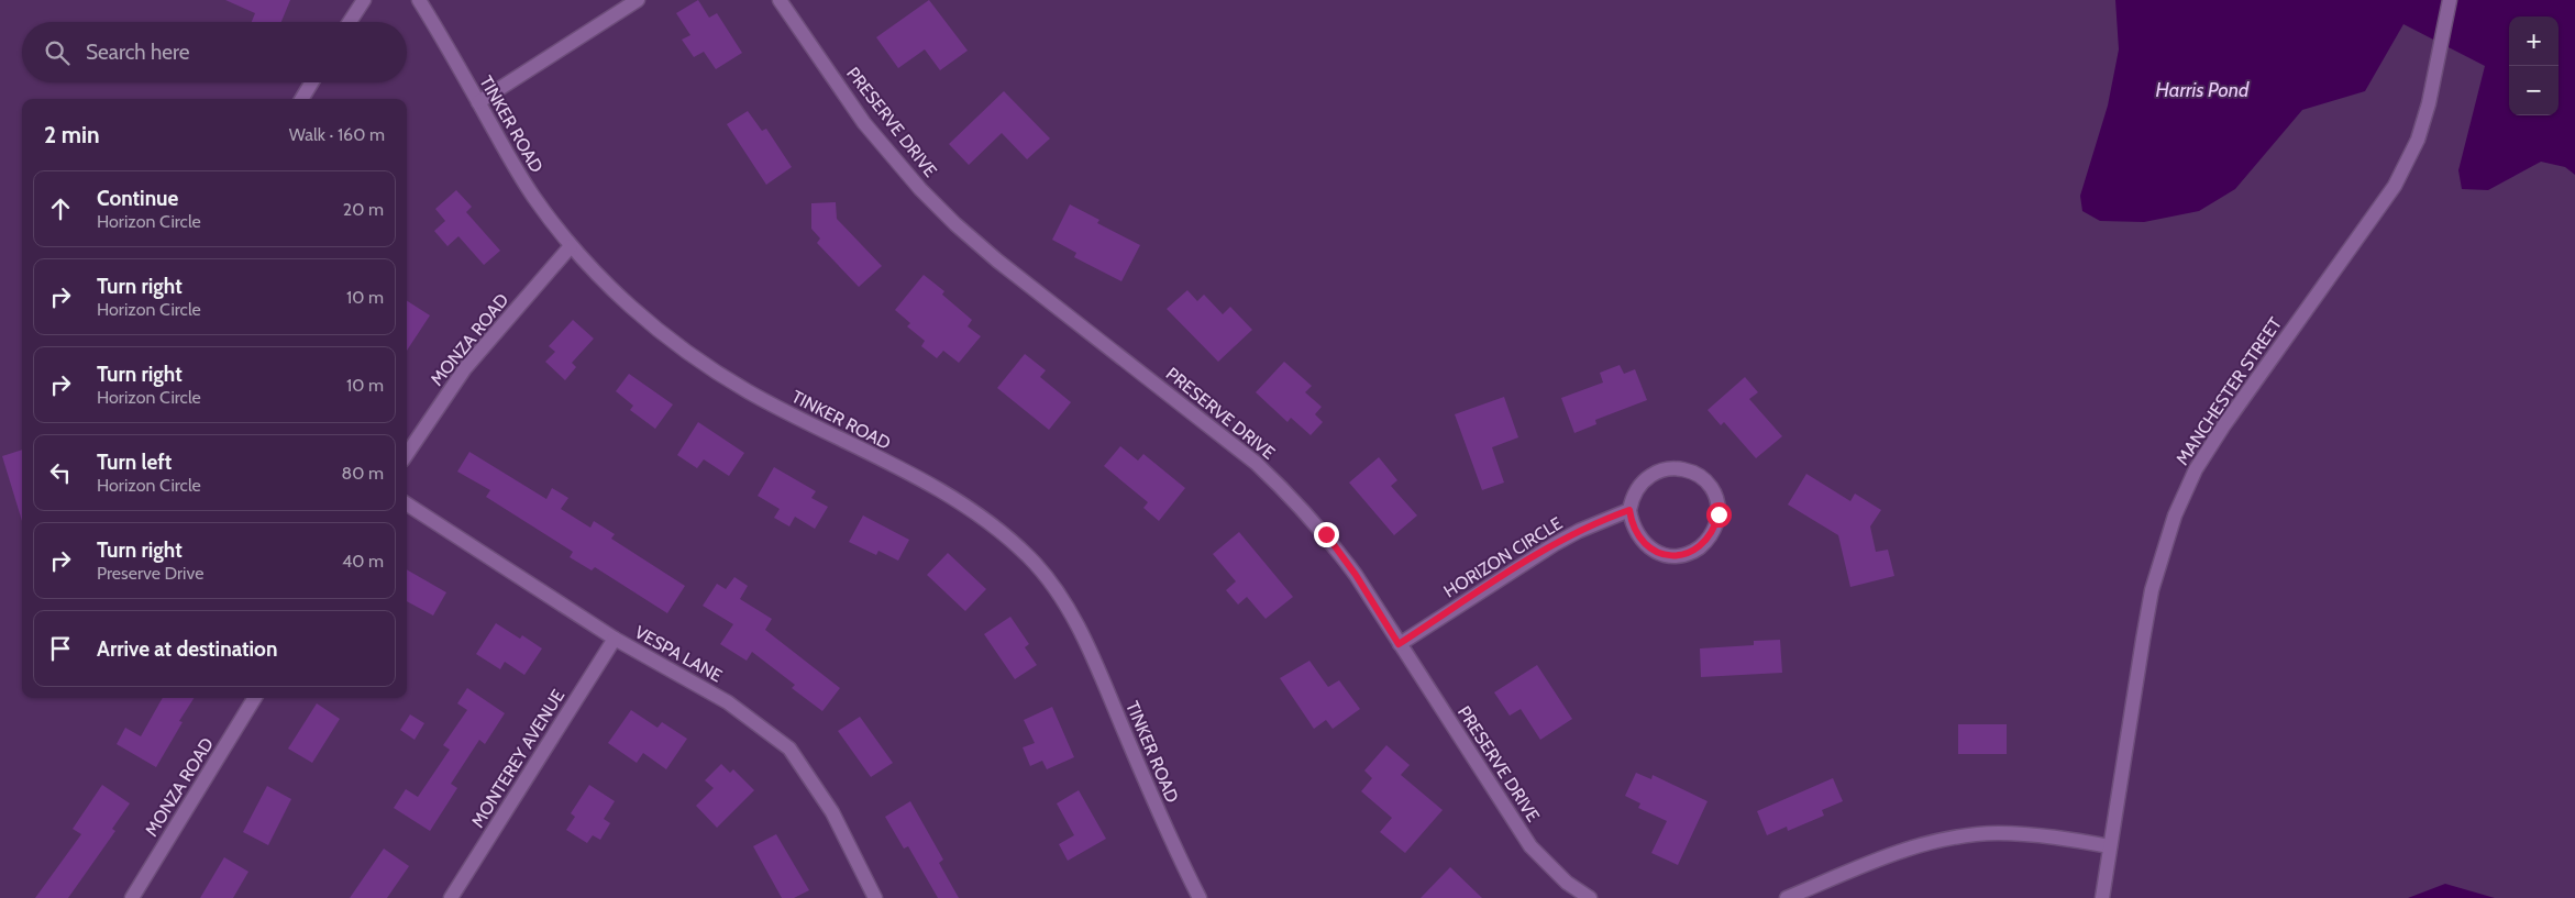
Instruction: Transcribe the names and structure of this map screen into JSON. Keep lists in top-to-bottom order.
{
  "streets": {
    "street": [
      "PRESERVE DRIVE",
      "TINKER ROAD",
      "MONZA ROAD",
      "MANCHESTER STREET",
      "HORIZON CIRCLE",
      "VESPA LANE",
      "MONTEREY AVENUE"
    ]
  },
  "crossings": [
    ["PRESERVE DRIVE", "HORIZON CIRCLE"],
    ["TINKER ROAD", "MONZA ROAD"],
    ["VESPA LANE", "MONTEREY AVENUE"]
  ],
  "water": ["Harris Pond"],
  "page": {
    "map_buttons": ["+", "−"],
    "search": "Search here",
    "heading": ["2 min", "Walk · 160 m"],
    "list": [
      ["Continue", "Horizon Circle", "20 m"],
      ["Turn right", "Horizon Circle", "10 m"],
      ["Turn right", "Horizon Circle", "10 m"],
      ["Turn left", "Horizon Circle", "80 m"],
      ["Turn right", "Preserve Drive", "40 m"],
      "Arrive at destination"
    ]
  }
}
